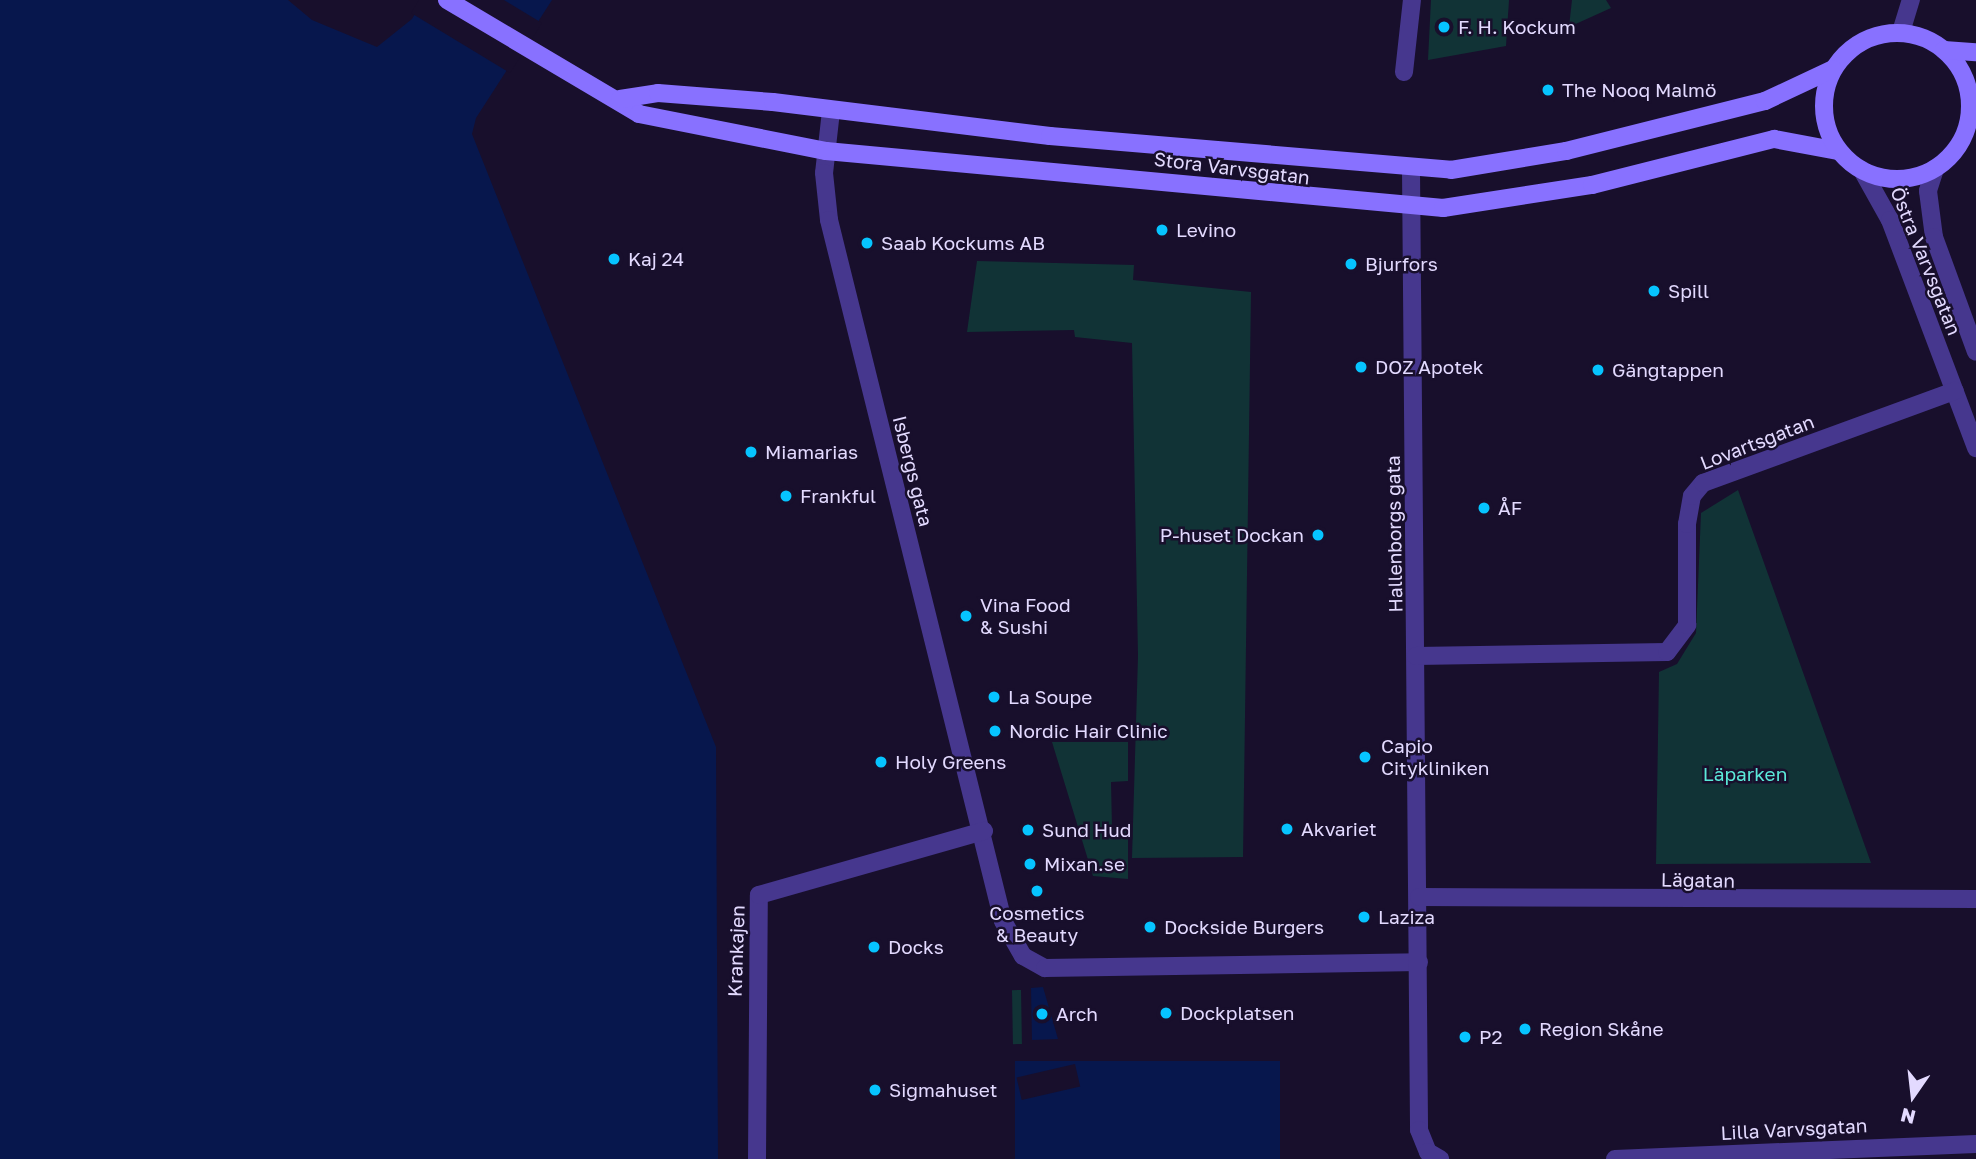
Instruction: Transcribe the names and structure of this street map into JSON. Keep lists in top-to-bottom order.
{
  "streets": {
    "street": [
      "Stora Varvsgatan",
      "Östra Varvsgatan",
      "Lovartsgatan",
      "Isbergs gata",
      "Hallenborgs gata",
      "Lägatan",
      "Krankajen",
      "Lilla Varvsgatan"
    ]
  },
  "crossings": [
    ["Stora Varvsgatan", "Östra Varvsgatan"],
    ["Stora Varvsgatan", "Isbergs gata"],
    ["Stora Varvsgatan", "Hallenborgs gata"],
    ["Östra Varvsgatan", "Lovartsgatan"],
    ["Lovartsgatan", "Hallenborgs gata"],
    ["Isbergs gata", "Krankajen"],
    ["Hallenborgs gata", "Lägatan"]
  ],
  "parks": ["Läparken"],
  "places": [
    "F. H. Kockum",
    "The Nooq Malmö",
    "Levino",
    "Saab Kockums AB",
    "Kaj 24",
    "Bjurfors",
    "Spill",
    "DOZ Apotek",
    "Gängtappen",
    "Miamarias",
    "Frankful",
    "ÅF",
    "P-huset Dockan",
    "Vina Food & Sushi",
    "La Soupe",
    "Nordic Hair Clinic",
    "Capio Citykliniken",
    "Holy Greens",
    "Akvariet",
    "Sund Hud",
    "Mixan.se",
    "Cosmetics & Beauty",
    "Laziza",
    "Dockside Burgers",
    "Docks",
    "Dockplatsen",
    "Arch",
    "Region Skåne",
    "P2",
    "Sigmahuset"
  ],
  "north": "bottom"
}
